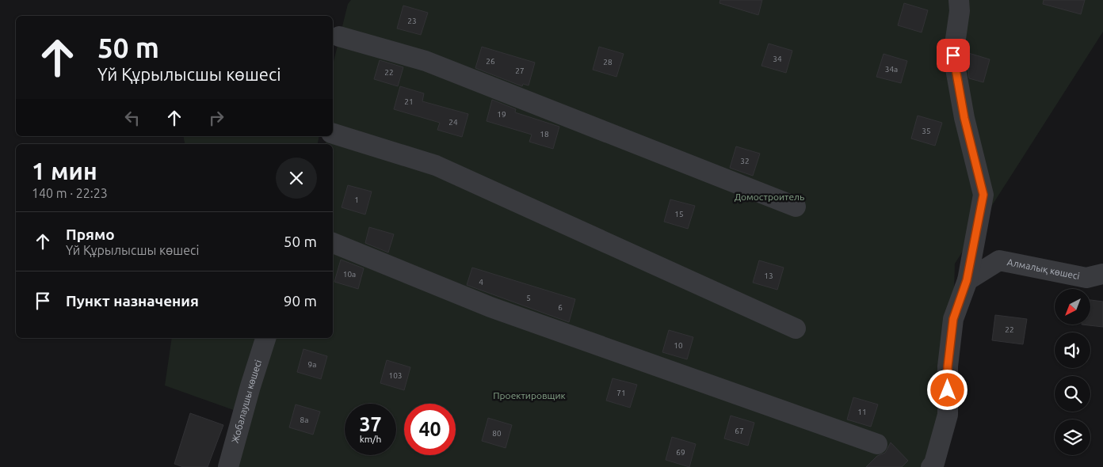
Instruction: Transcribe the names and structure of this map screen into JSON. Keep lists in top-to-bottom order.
{
  "streets": {
    "street": ["Алмалық көшесі", "Жобалаушы көшесі"]
  },
  "parks": ["Домостроитель", "Проектировщик"],
  "house_numbers": [
    "23",
    "34",
    "26",
    "28",
    "34а",
    "27",
    "22",
    "21",
    "19",
    "24",
    "35",
    "18",
    "32",
    "1",
    "15",
    "10а",
    "13",
    "4",
    "5",
    "6",
    "22",
    "10",
    "9а",
    "103",
    "71",
    "11",
    "8а",
    "67",
    "80",
    "69"
  ],
  "north": "bottom left",
  "page": {
    "turn": ["50 m", "Үй Құрылысшы көшесі"],
    "heading": ["1 мин", "140 m · 22:23"],
    "list": [
      {
        "name": "Прямо",
        "note": "Үй Құрылысшы көшесі",
        "value": "50 m"
      },
      {
        "name": "Пункт назначения",
        "value": "90 m"
      }
    ],
    "speed": "37 km/h",
    "limit": "40"
  }
}
